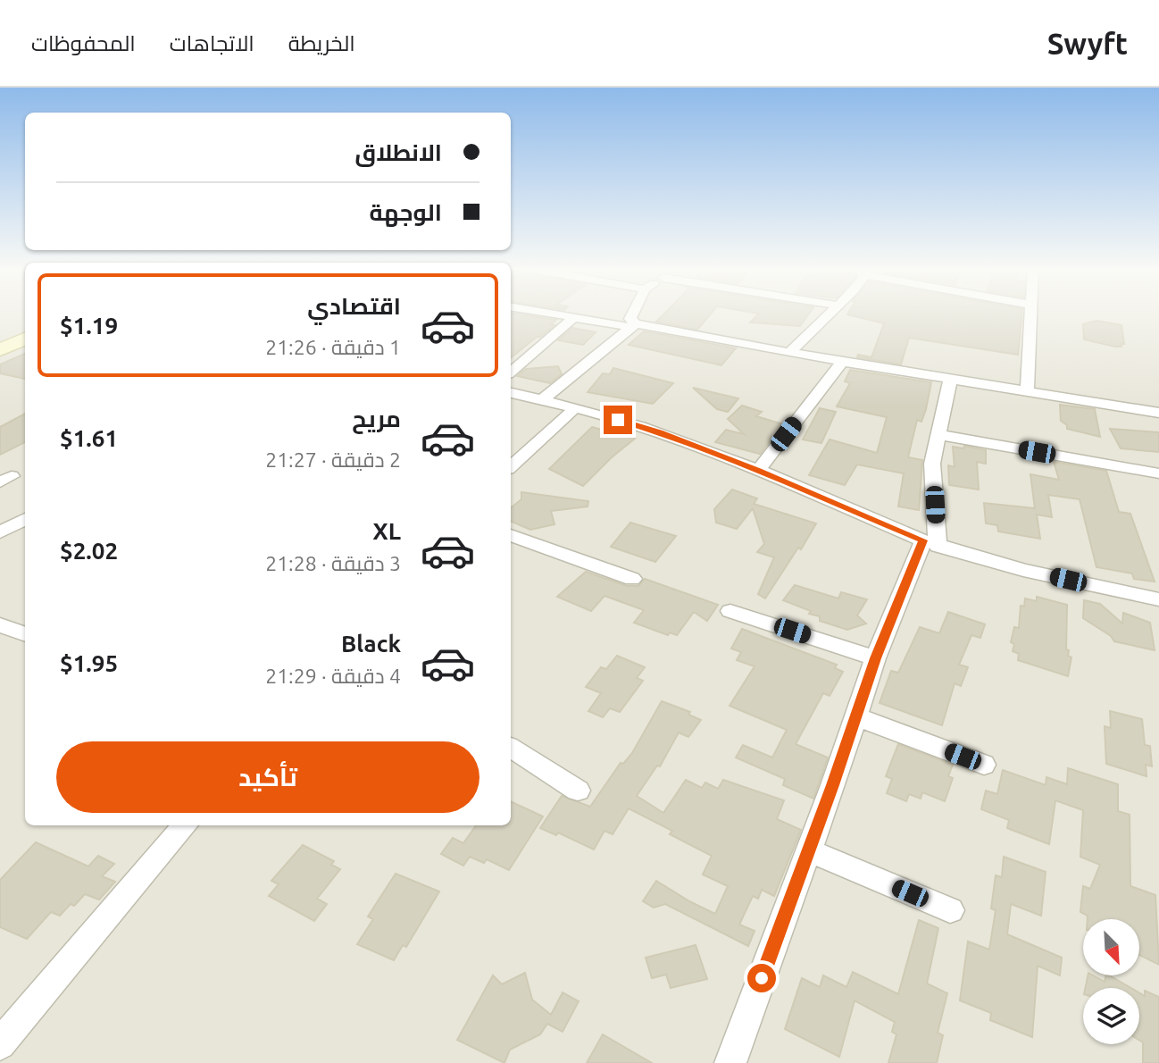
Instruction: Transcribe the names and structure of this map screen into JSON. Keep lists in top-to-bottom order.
{
  "north": "bottom right",
  "page": {
    "header": "Swyft",
    "nav": ["الخريطة", "الاتجاهات", "المحفوظات"],
    "banner": ["الانطلاق", "الوجهة"],
    "list": [
      {
        "name": "اقتصادي",
        "note": "1 دقيقة · 21:26",
        "value": "$1.19"
      },
      {
        "name": "مريح",
        "note": "2 دقيقة · 21:27",
        "value": "$1.61"
      },
      {
        "name": "XL",
        "note": "3 دقيقة · 21:28",
        "value": "$2.02"
      },
      {
        "name": "Black",
        "note": "4 دقيقة · 21:29",
        "value": "$1.95"
      }
    ],
    "buttons": "تأكيد"
  }
}
